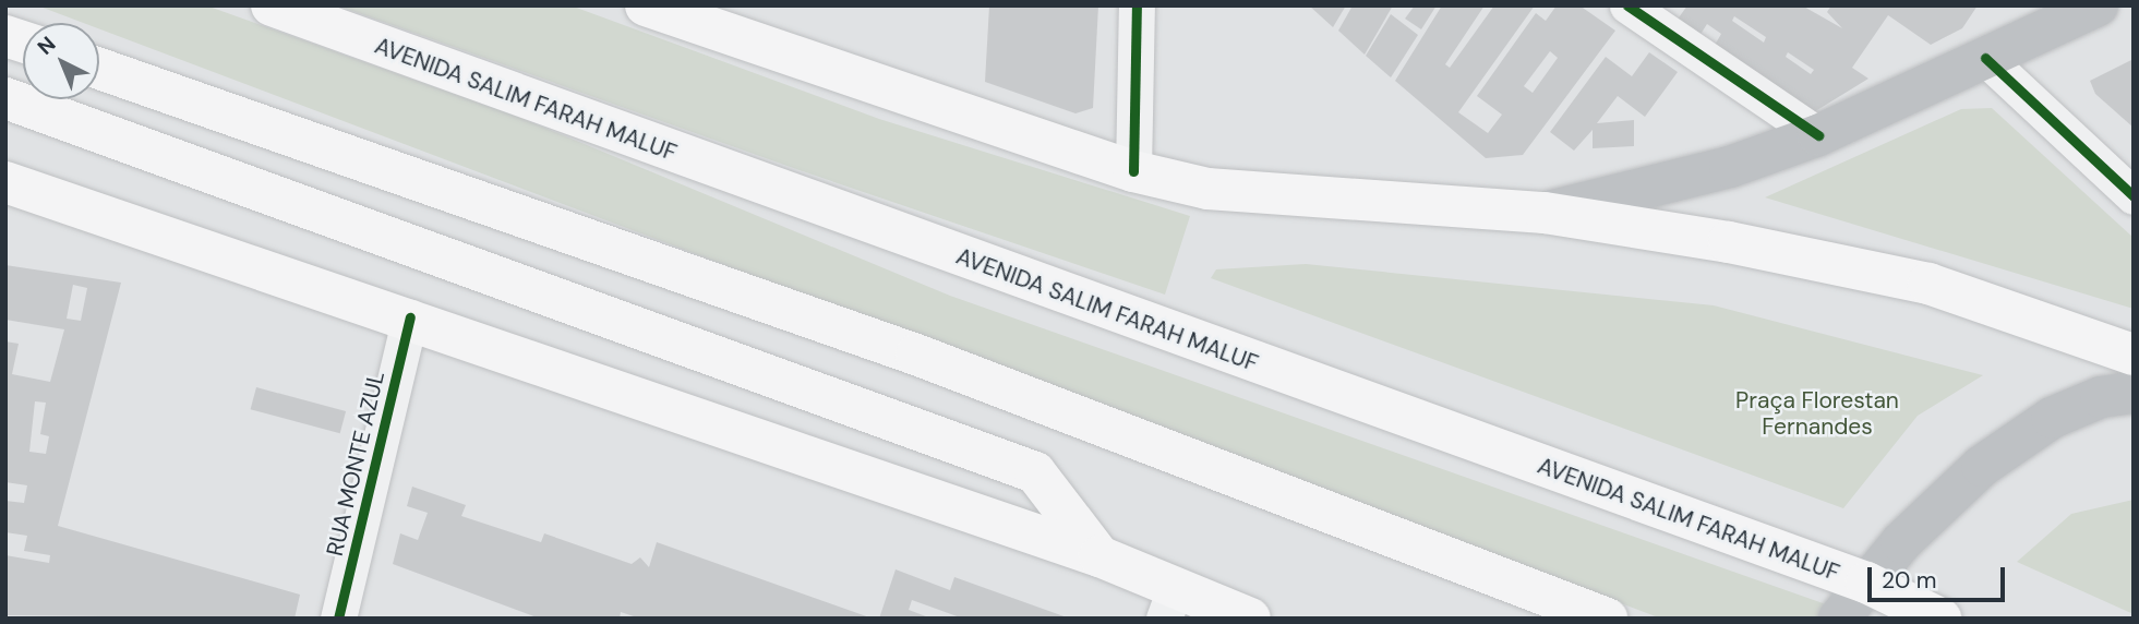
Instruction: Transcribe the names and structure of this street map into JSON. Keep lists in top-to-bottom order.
{
  "streets": {
    "highway": ["AVENIDA SALIM FARAH MALUF"],
    "street": ["RUA MONTE AZUL"]
  },
  "parks": ["Praça Florestan Fernandes"],
  "scale_bar": "20 m",
  "north": "top left"
}
